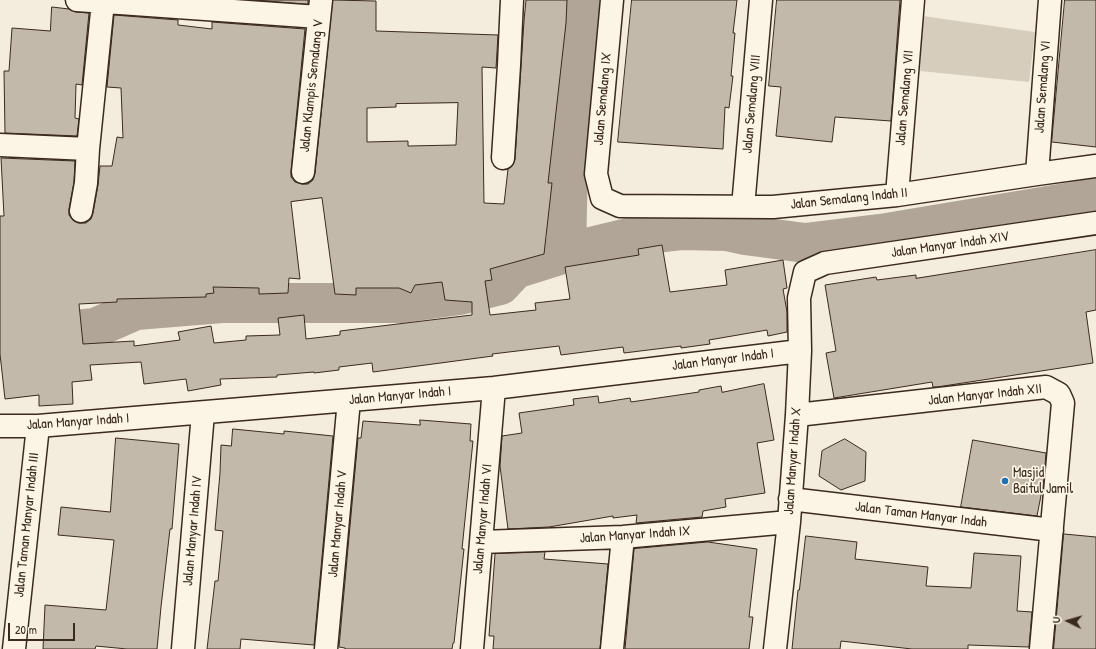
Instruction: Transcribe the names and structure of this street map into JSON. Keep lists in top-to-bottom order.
{
  "streets": {
    "street": [
      "Jalan Klampis Semalang V",
      "Jalan Semalang VI",
      "Jalan Semalang VII",
      "Jalan Semalang IX",
      "Jalan Semalang VIII",
      "Jalan Semalang Indah II",
      "Jalan Manyar Indah XIV",
      "Jalan Manyar Indah I",
      "Jalan Manyar Indah XII",
      "Jalan Manyar Indah X",
      "Jalan Taman Manyar Indah",
      "Jalan Manyar Indah VI",
      "Jalan Manyar Indah V",
      "Jalan Taman Manyar Indah III",
      "Jalan Manyar Indah IV",
      "Jalan Manyar Indah IX"
    ]
  },
  "crossings": [
    ["Jalan Semalang VI", "Jalan Semalang Indah II"],
    ["Jalan Semalang VII", "Jalan Semalang Indah II"],
    ["Jalan Semalang IX", "Jalan Semalang Indah II"],
    ["Jalan Semalang VIII", "Jalan Semalang Indah II"],
    ["Jalan Manyar Indah XIV", "Jalan Manyar Indah X"],
    ["Jalan Manyar Indah I", "Jalan Manyar Indah X"],
    ["Jalan Manyar Indah I", "Jalan Manyar Indah VI"],
    ["Jalan Manyar Indah I", "Jalan Manyar Indah V"],
    ["Jalan Manyar Indah I", "Jalan Taman Manyar Indah III"],
    ["Jalan Manyar Indah I", "Jalan Manyar Indah IV"],
    ["Jalan Manyar Indah XII", "Jalan Manyar Indah X"],
    ["Jalan Manyar Indah XII", "Jalan Taman Manyar Indah"],
    ["Jalan Manyar Indah X", "Jalan Taman Manyar Indah"],
    ["Jalan Manyar Indah X", "Jalan Manyar Indah IX"],
    ["Jalan Manyar Indah VI", "Jalan Manyar Indah IX"]
  ],
  "places": ["Masjid Baitul Jamil"],
  "scale_bar": "20 m",
  "north": "left"
}
